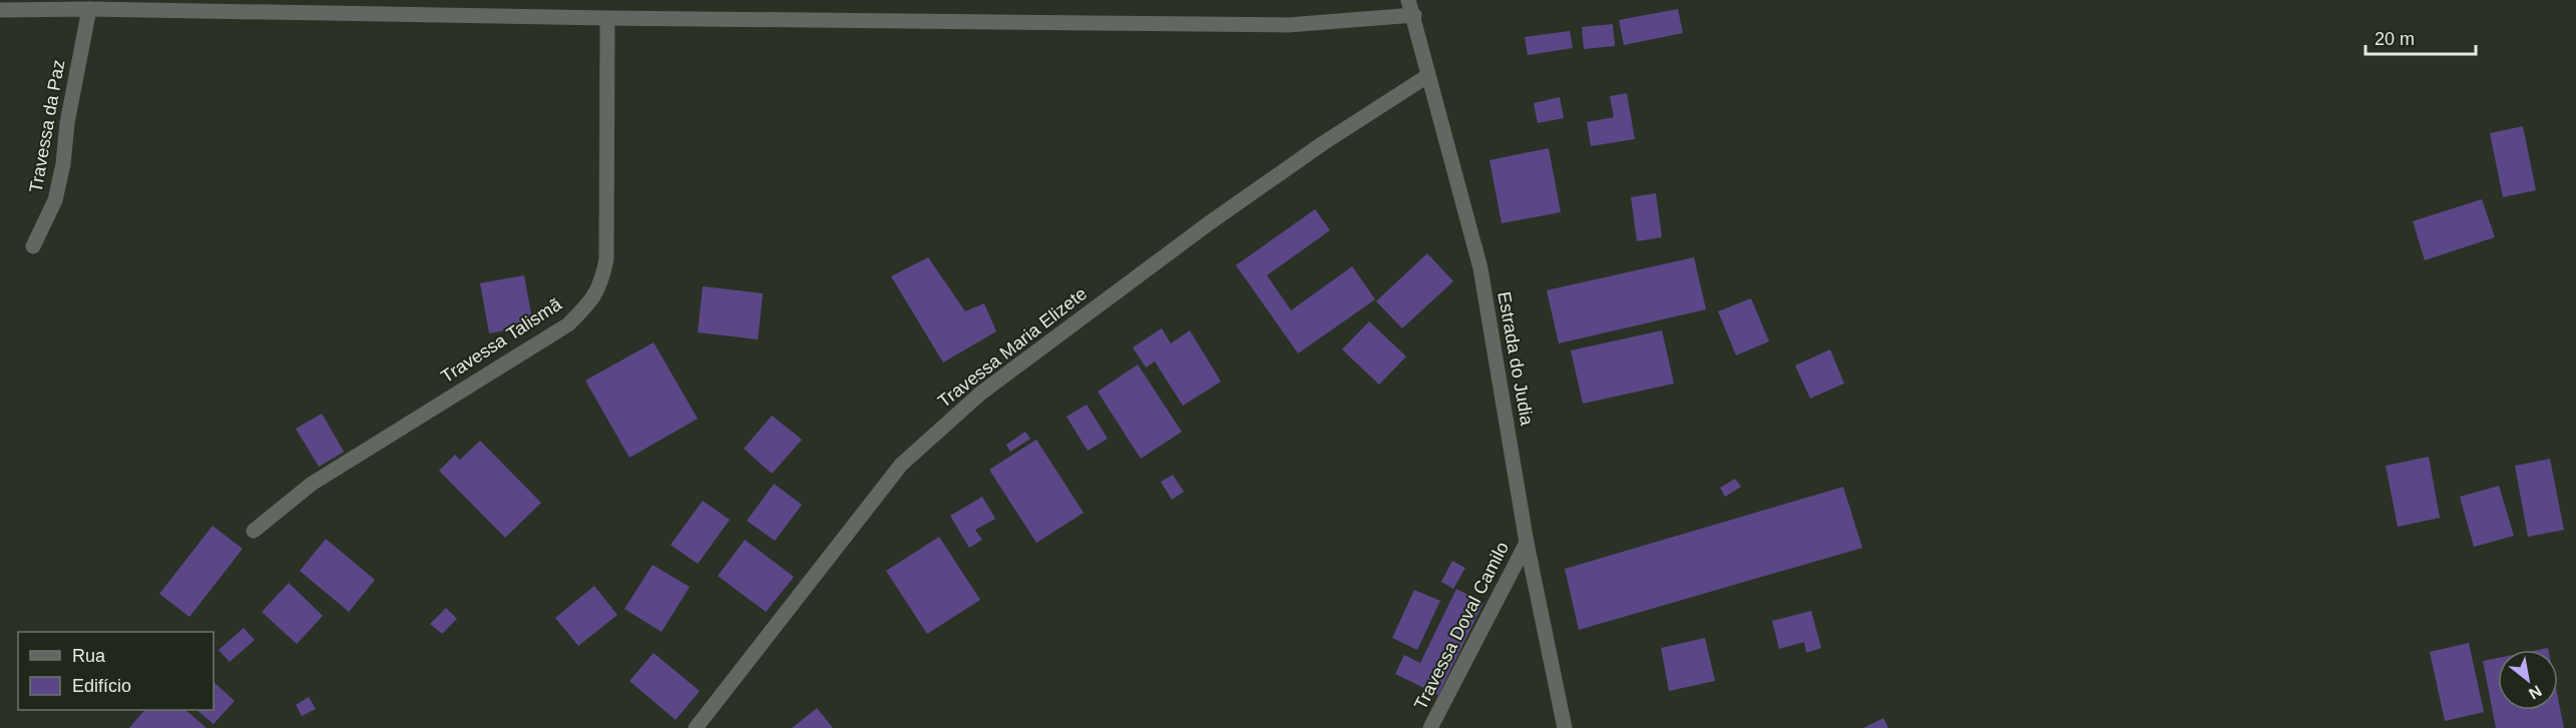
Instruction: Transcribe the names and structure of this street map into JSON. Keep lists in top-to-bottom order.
{
  "streets": {
    "street": [
      "Travessa da Paz",
      "Travessa Talismã",
      "Travessa Maria Elizete",
      "Estrada do Judia",
      "Travessa Doval Camilo"
    ]
  },
  "crossings": [
    ["Travessa Maria Elizete", "Estrada do Judia"],
    ["Estrada do Judia", "Travessa Doval Camilo"]
  ],
  "legend": ["Rua", "Edifício"],
  "scale_bar": "20 m",
  "north": "bottom right"
}
